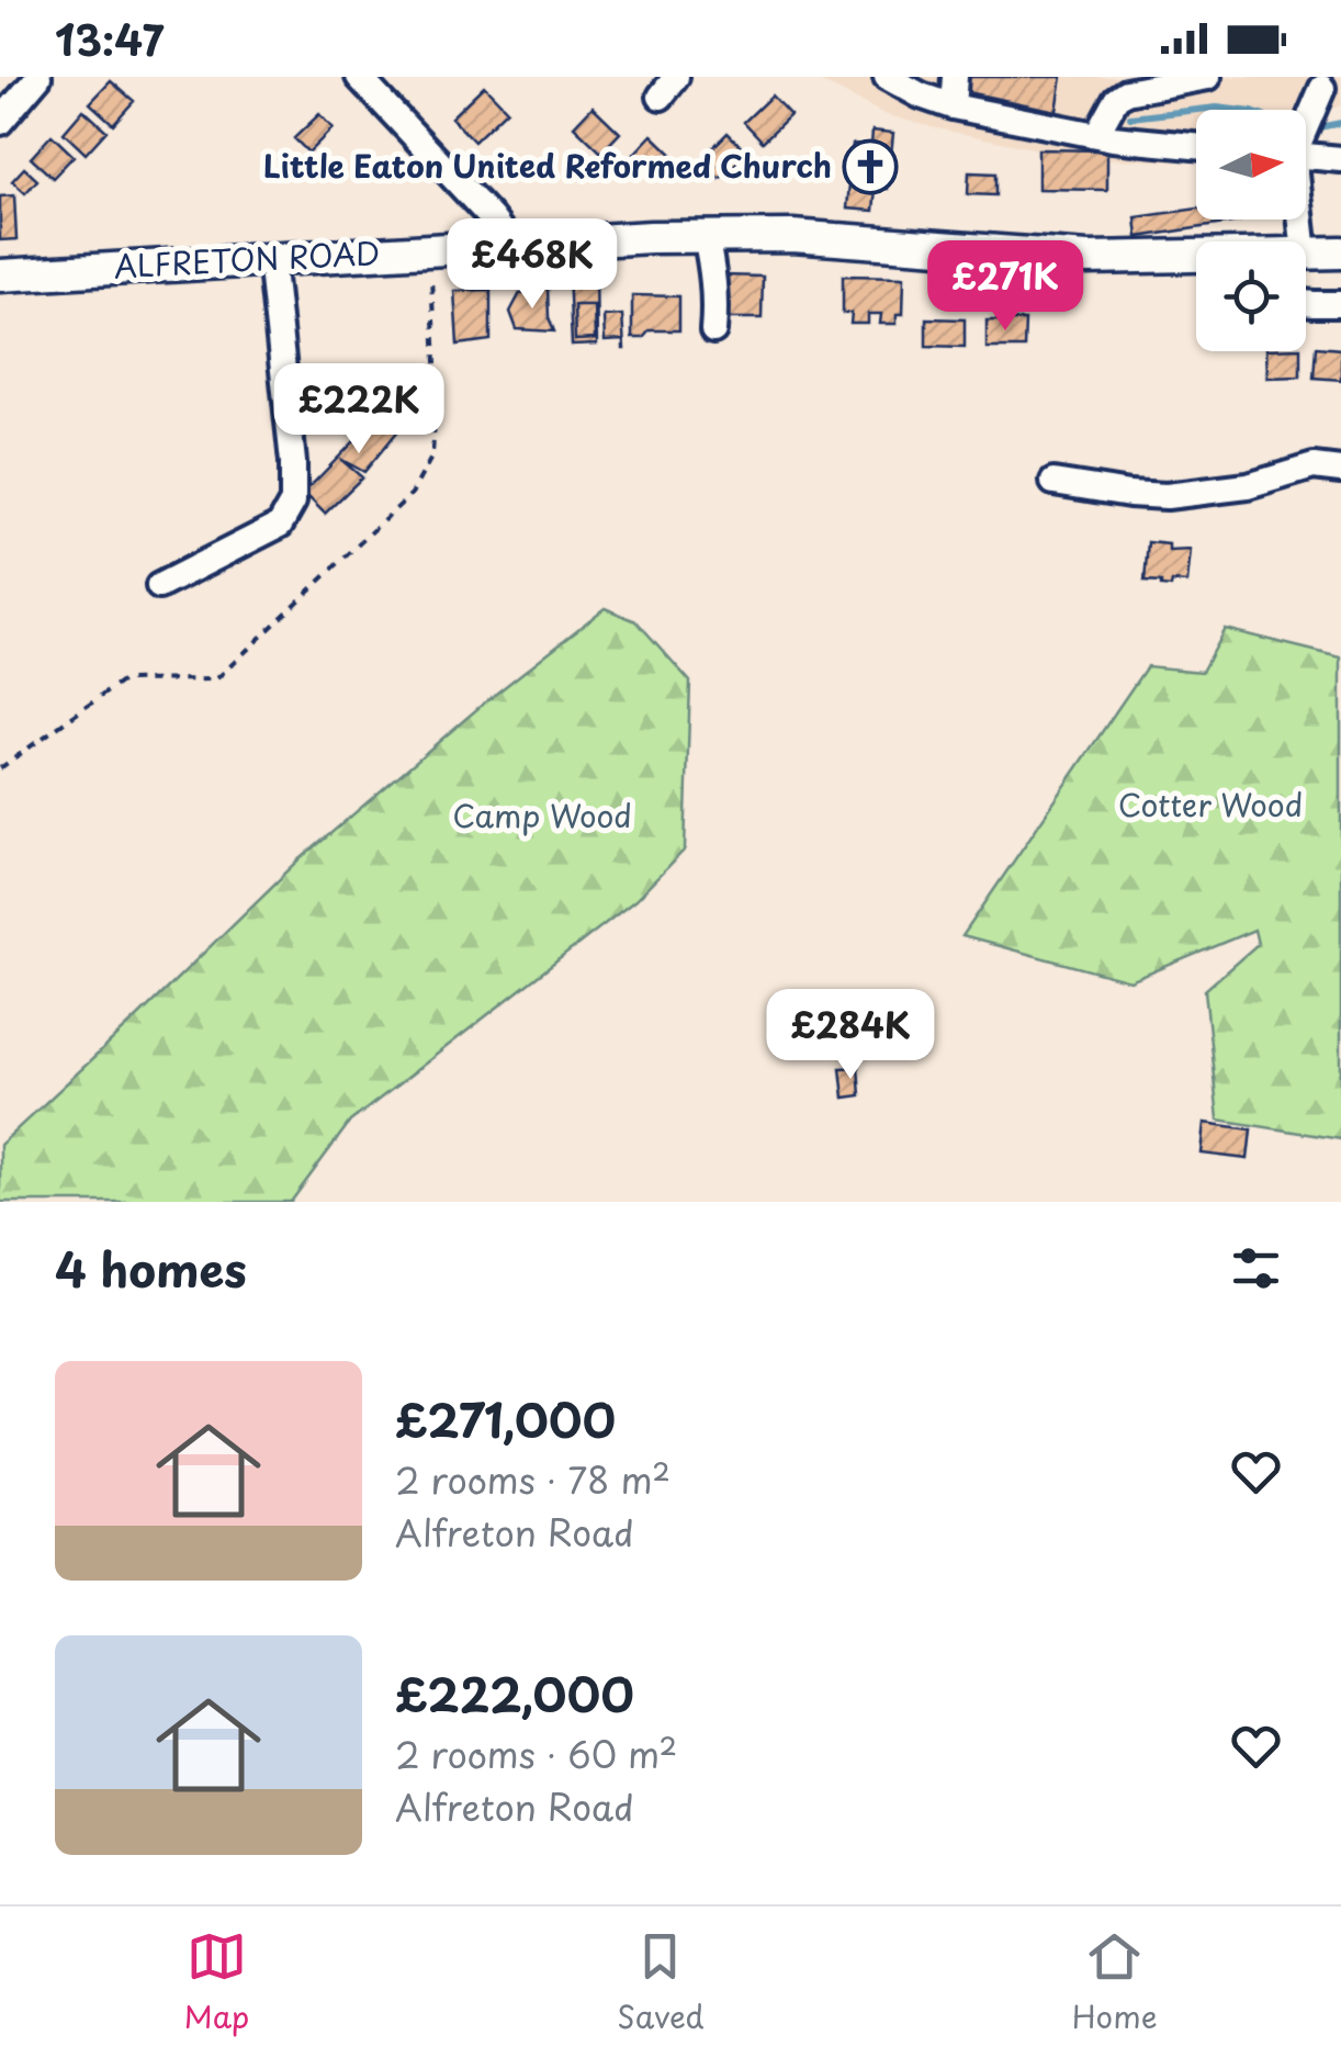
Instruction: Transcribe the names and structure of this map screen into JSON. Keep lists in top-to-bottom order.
{
  "streets": {
    "main road": ["ALFRETON ROAD"]
  },
  "parks": ["Cotter Wood", "Camp Wood"],
  "places": {
    "church": ["Little Eaton United Reformed Church"]
  },
  "north": "right",
  "page": {
    "status": "13:47",
    "price": [
      "£468K",
      "£271K",
      "£222K",
      "£284K"
    ],
    "heading": "4 homes",
    "list": [
      {
        "name": "£271,000",
        "note": "2 rooms · 78 m² · Alfreton Road"
      },
      {
        "name": "£222,000",
        "note": "2 rooms · 60 m² · Alfreton Road"
      }
    ],
    "tabs": ["Map", "Saved", "Home"]
  }
}
